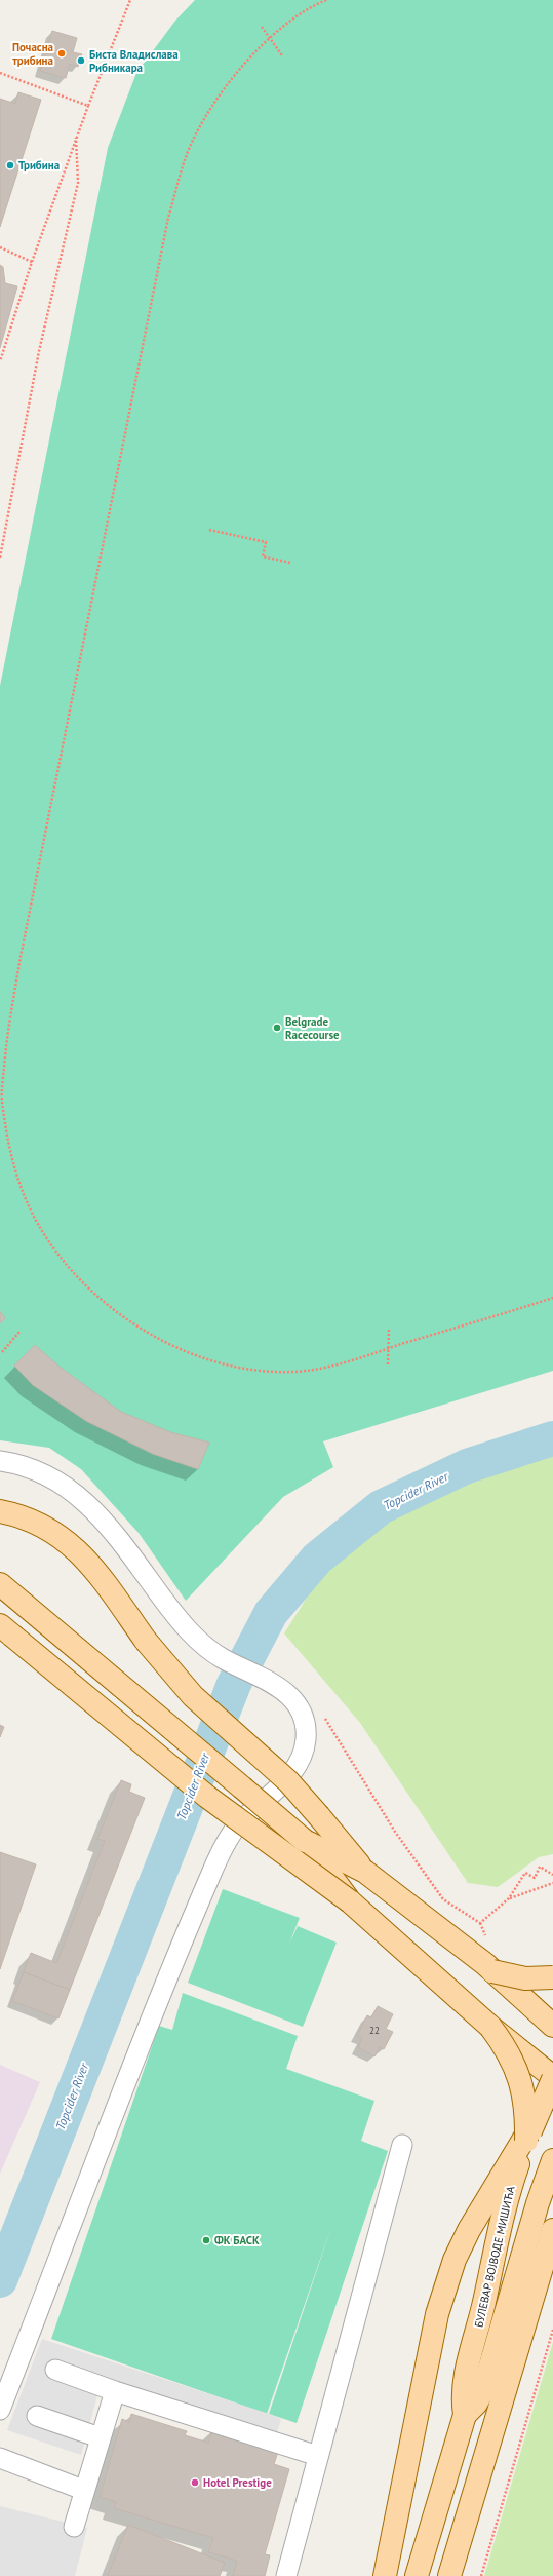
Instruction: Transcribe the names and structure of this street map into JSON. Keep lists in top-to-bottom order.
{
  "streets": {
    "main road": ["БУЛЕВАР ВОЈВОДЕ МИШИЋА"]
  },
  "water": ["Topcider River"],
  "places": [
    "Почасна трибина",
    "Биста Владислава Рибникара",
    "Трибина",
    "Belgrade Racecourse",
    "ФК БАСК",
    "Hotel Prestige"
  ],
  "house_numbers": ["22"]
}
